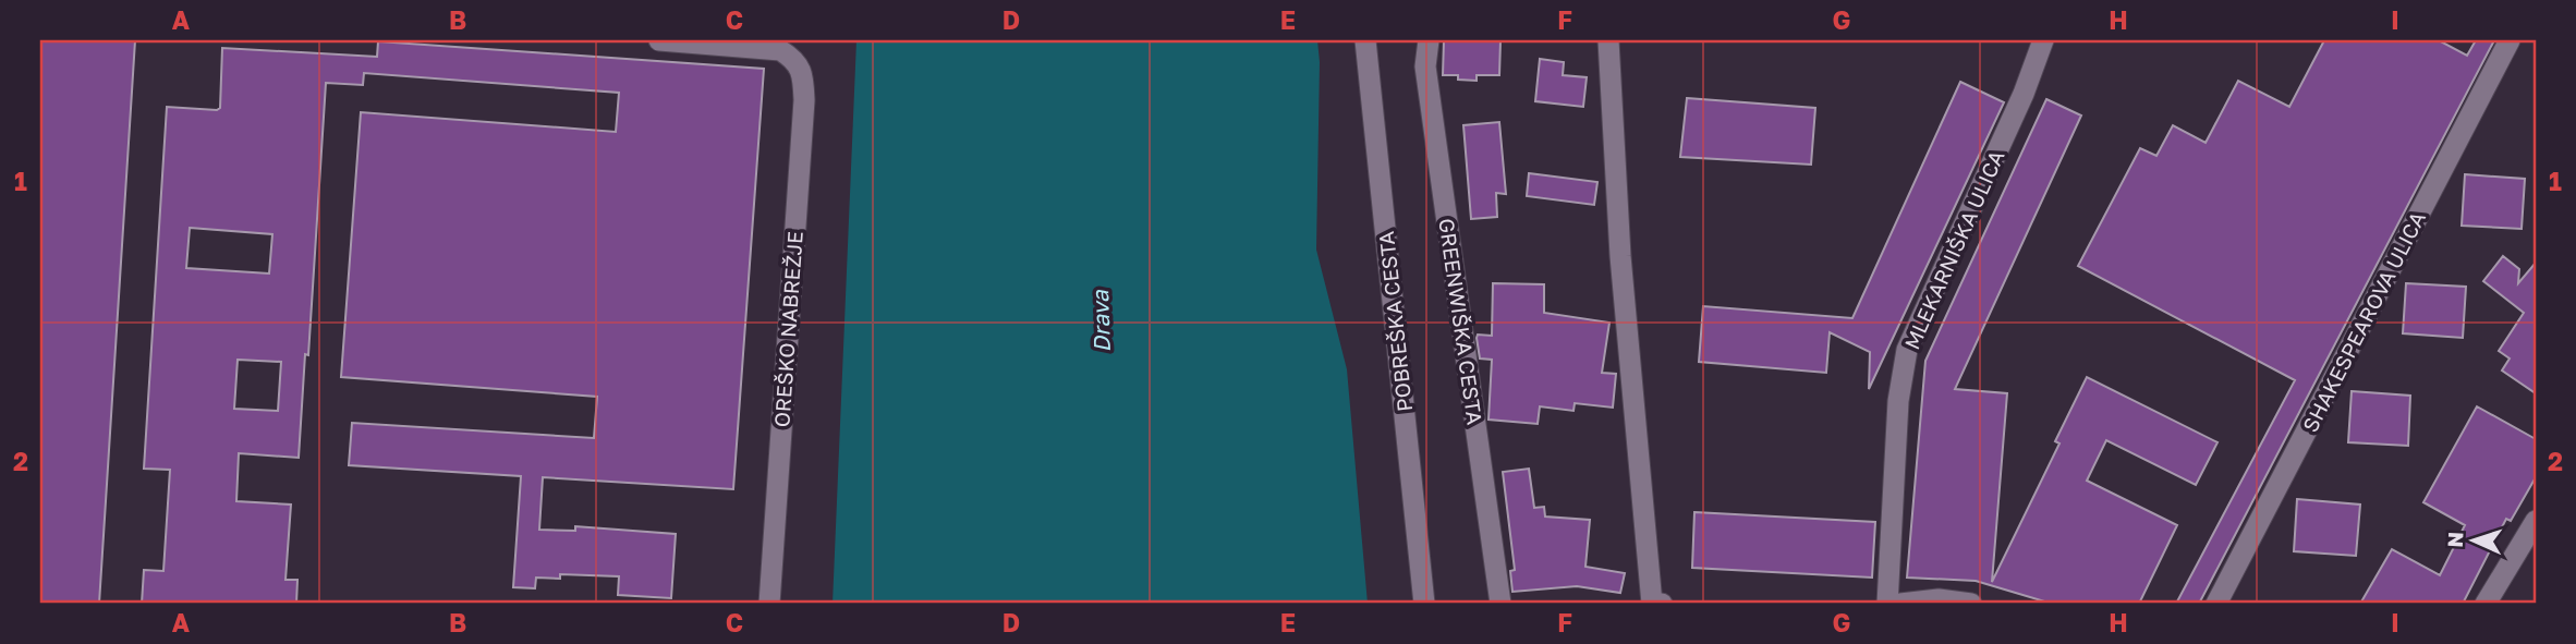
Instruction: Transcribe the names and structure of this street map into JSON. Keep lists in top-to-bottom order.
{
  "streets": {
    "street": [
      "MLEKARNIŠKA ULICA",
      "POBREŠKA CESTA",
      "GREENWIŠKA CESTA",
      "SHAKESPEAROVA ULICA",
      "OREŠKO NABREŽJE"
    ]
  },
  "water": ["Drava"],
  "north": "left",
  "grid": {
    "columns": [
      "A",
      "B",
      "C",
      "D",
      "E",
      "F",
      "G",
      "H",
      "I"
    ],
    "rows": ["1", "2"]
  }
}
